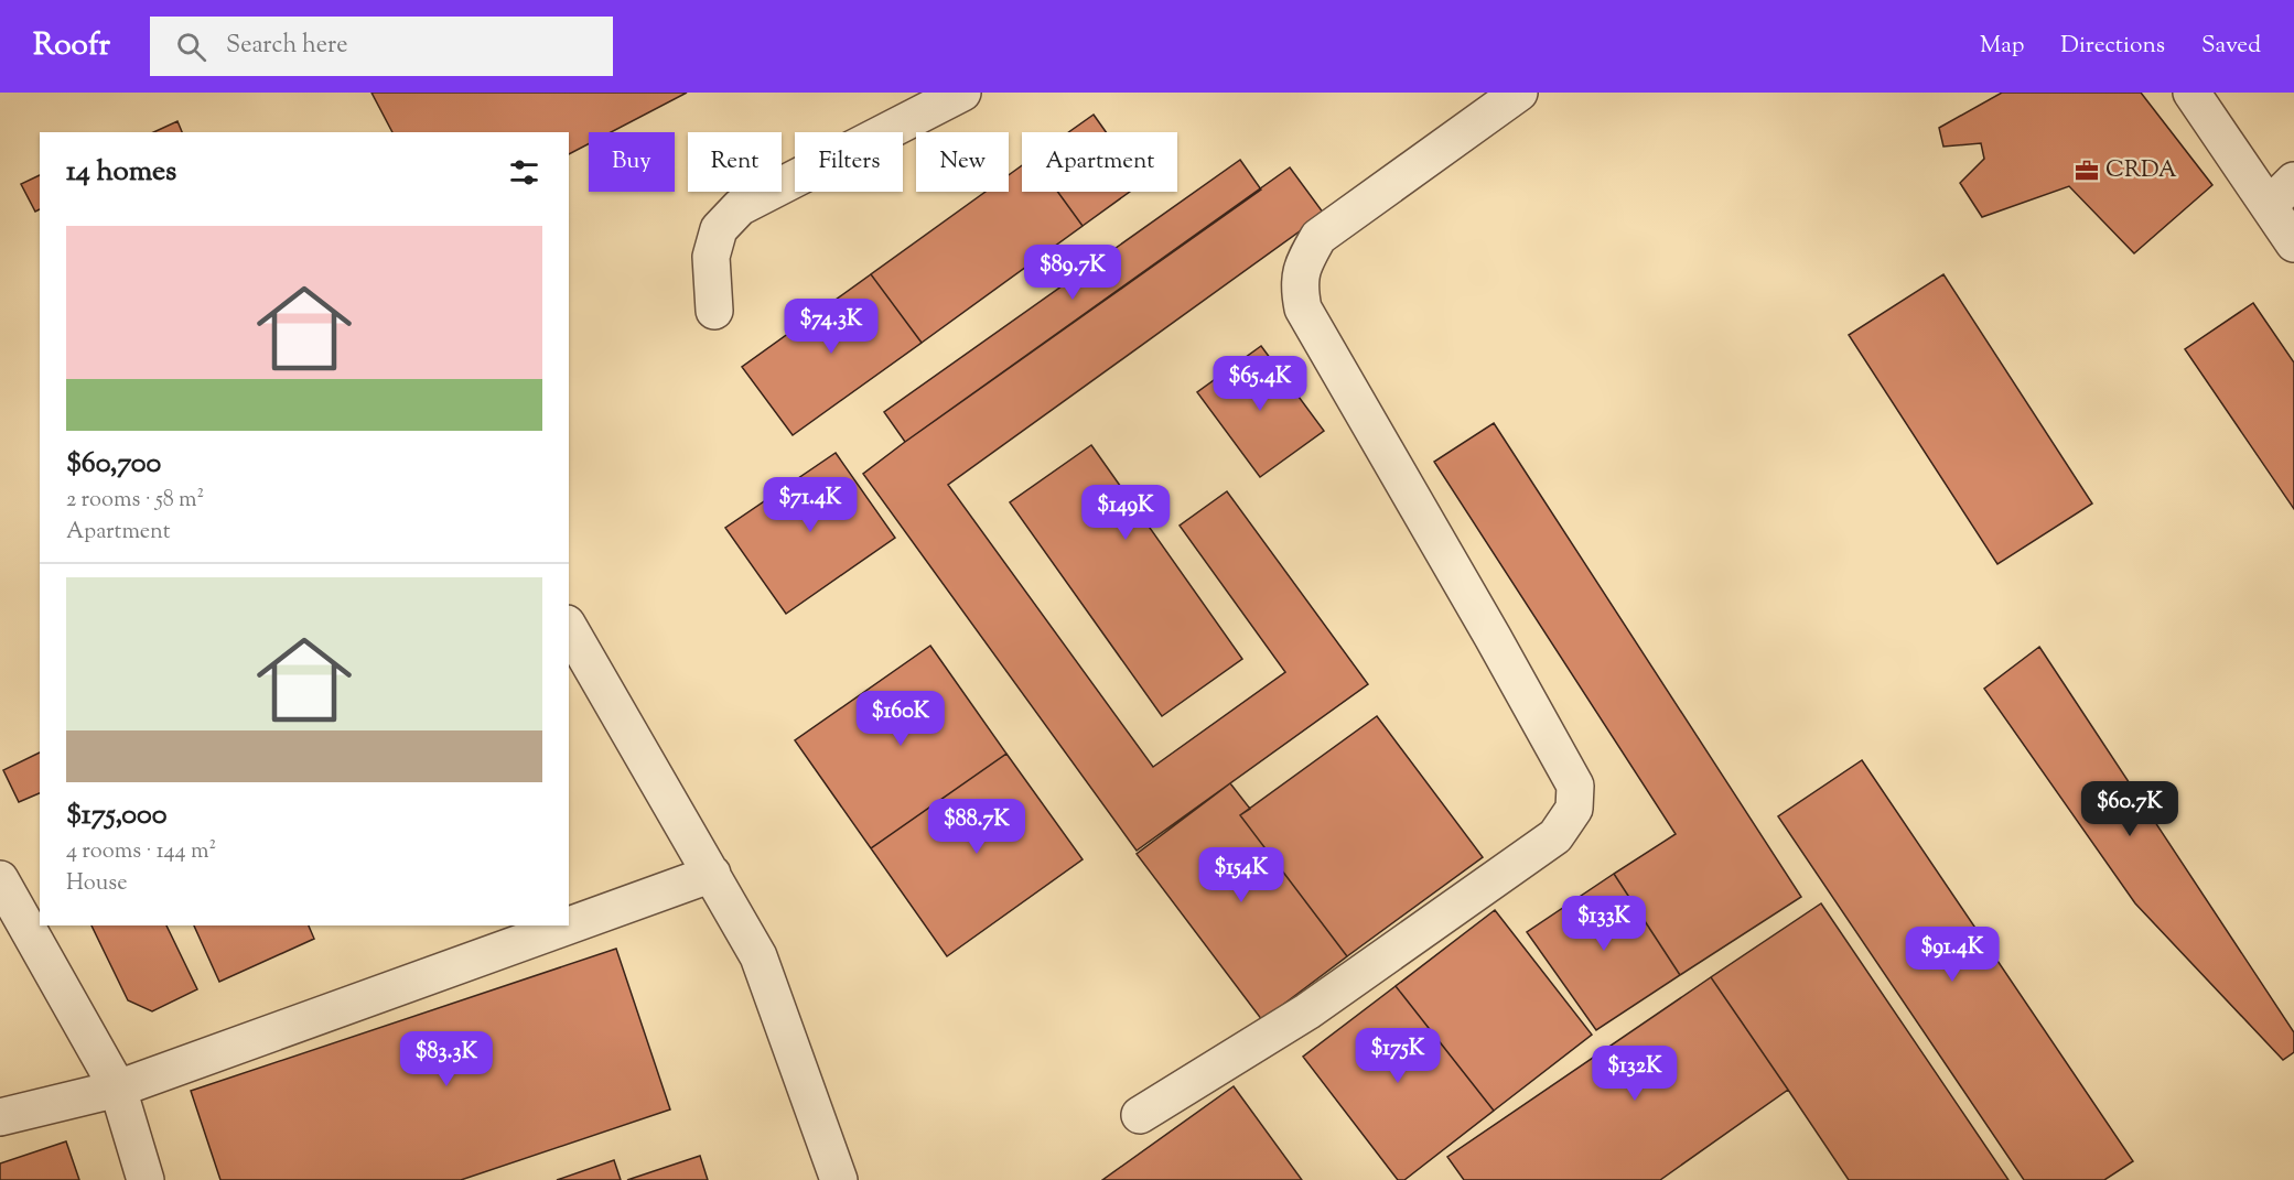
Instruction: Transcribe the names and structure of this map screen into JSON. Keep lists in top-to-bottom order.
{
  "places": {
    "office": ["CRDA"]
  },
  "page": {
    "header": "Roofr",
    "search": "Search here",
    "nav": ["Map", "Directions", "Saved"],
    "chip": [
      "Buy",
      "Rent",
      "Filters",
      "New",
      "Apartment"
    ],
    "heading": "14 homes",
    "list": [
      {
        "name": "$60,700",
        "note": "2 rooms · 58 m² · Apartment"
      },
      {
        "name": "$175,000",
        "note": "4 rooms · 144 m² · House"
      }
    ],
    "price": [
      "$89.7K",
      "$74.3K",
      "$65.4K",
      "$71.4K",
      "$149K",
      "$160K",
      "$60.7K",
      "$88.7K",
      "$154K",
      "$133K",
      "$91.4K",
      "$175K",
      "$83.3K",
      "$132K"
    ]
  }
}
